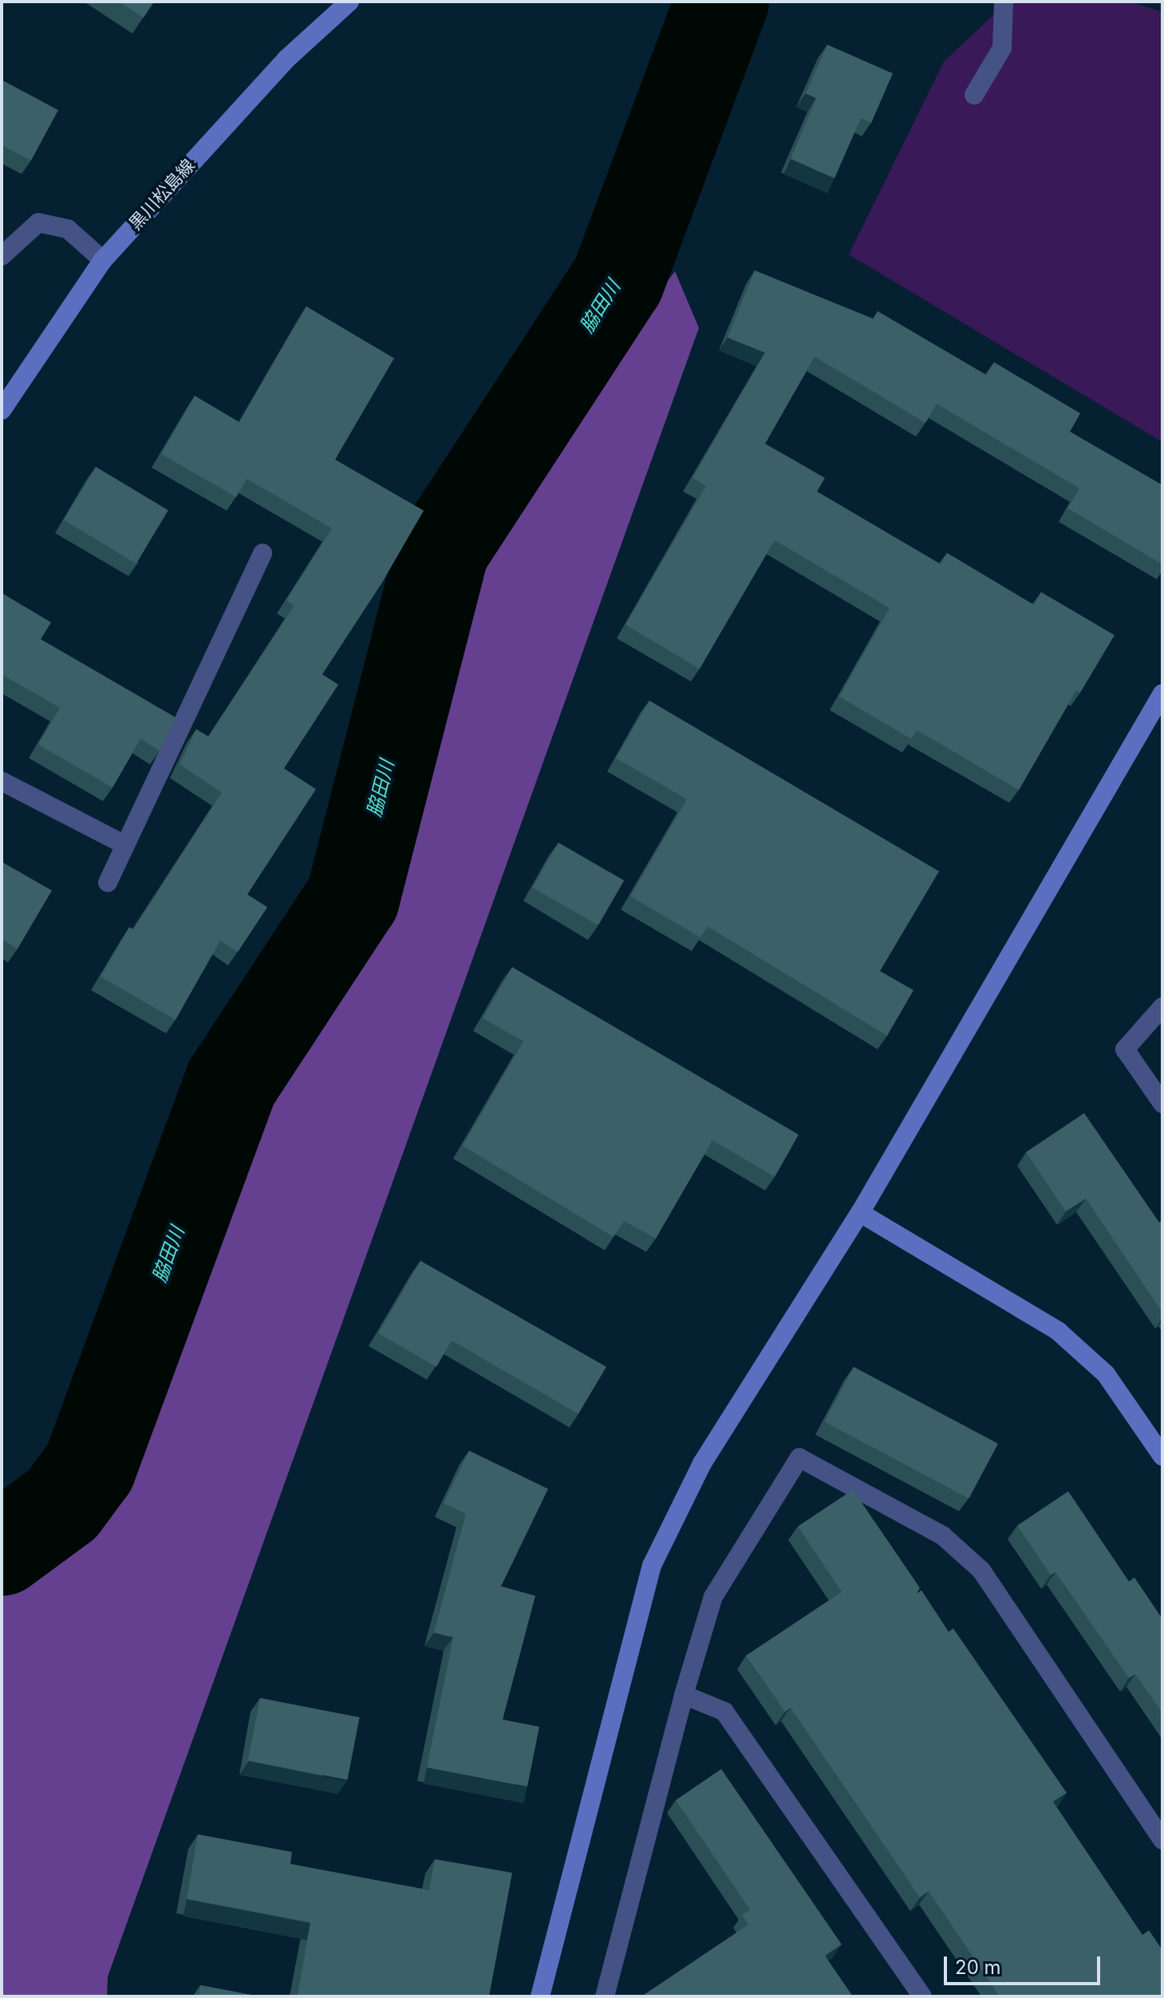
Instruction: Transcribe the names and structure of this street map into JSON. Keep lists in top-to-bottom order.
{
  "streets": {
    "street": ["黒川松島線"]
  },
  "water": ["脇田川"],
  "scale_bar": "20 m"
}
